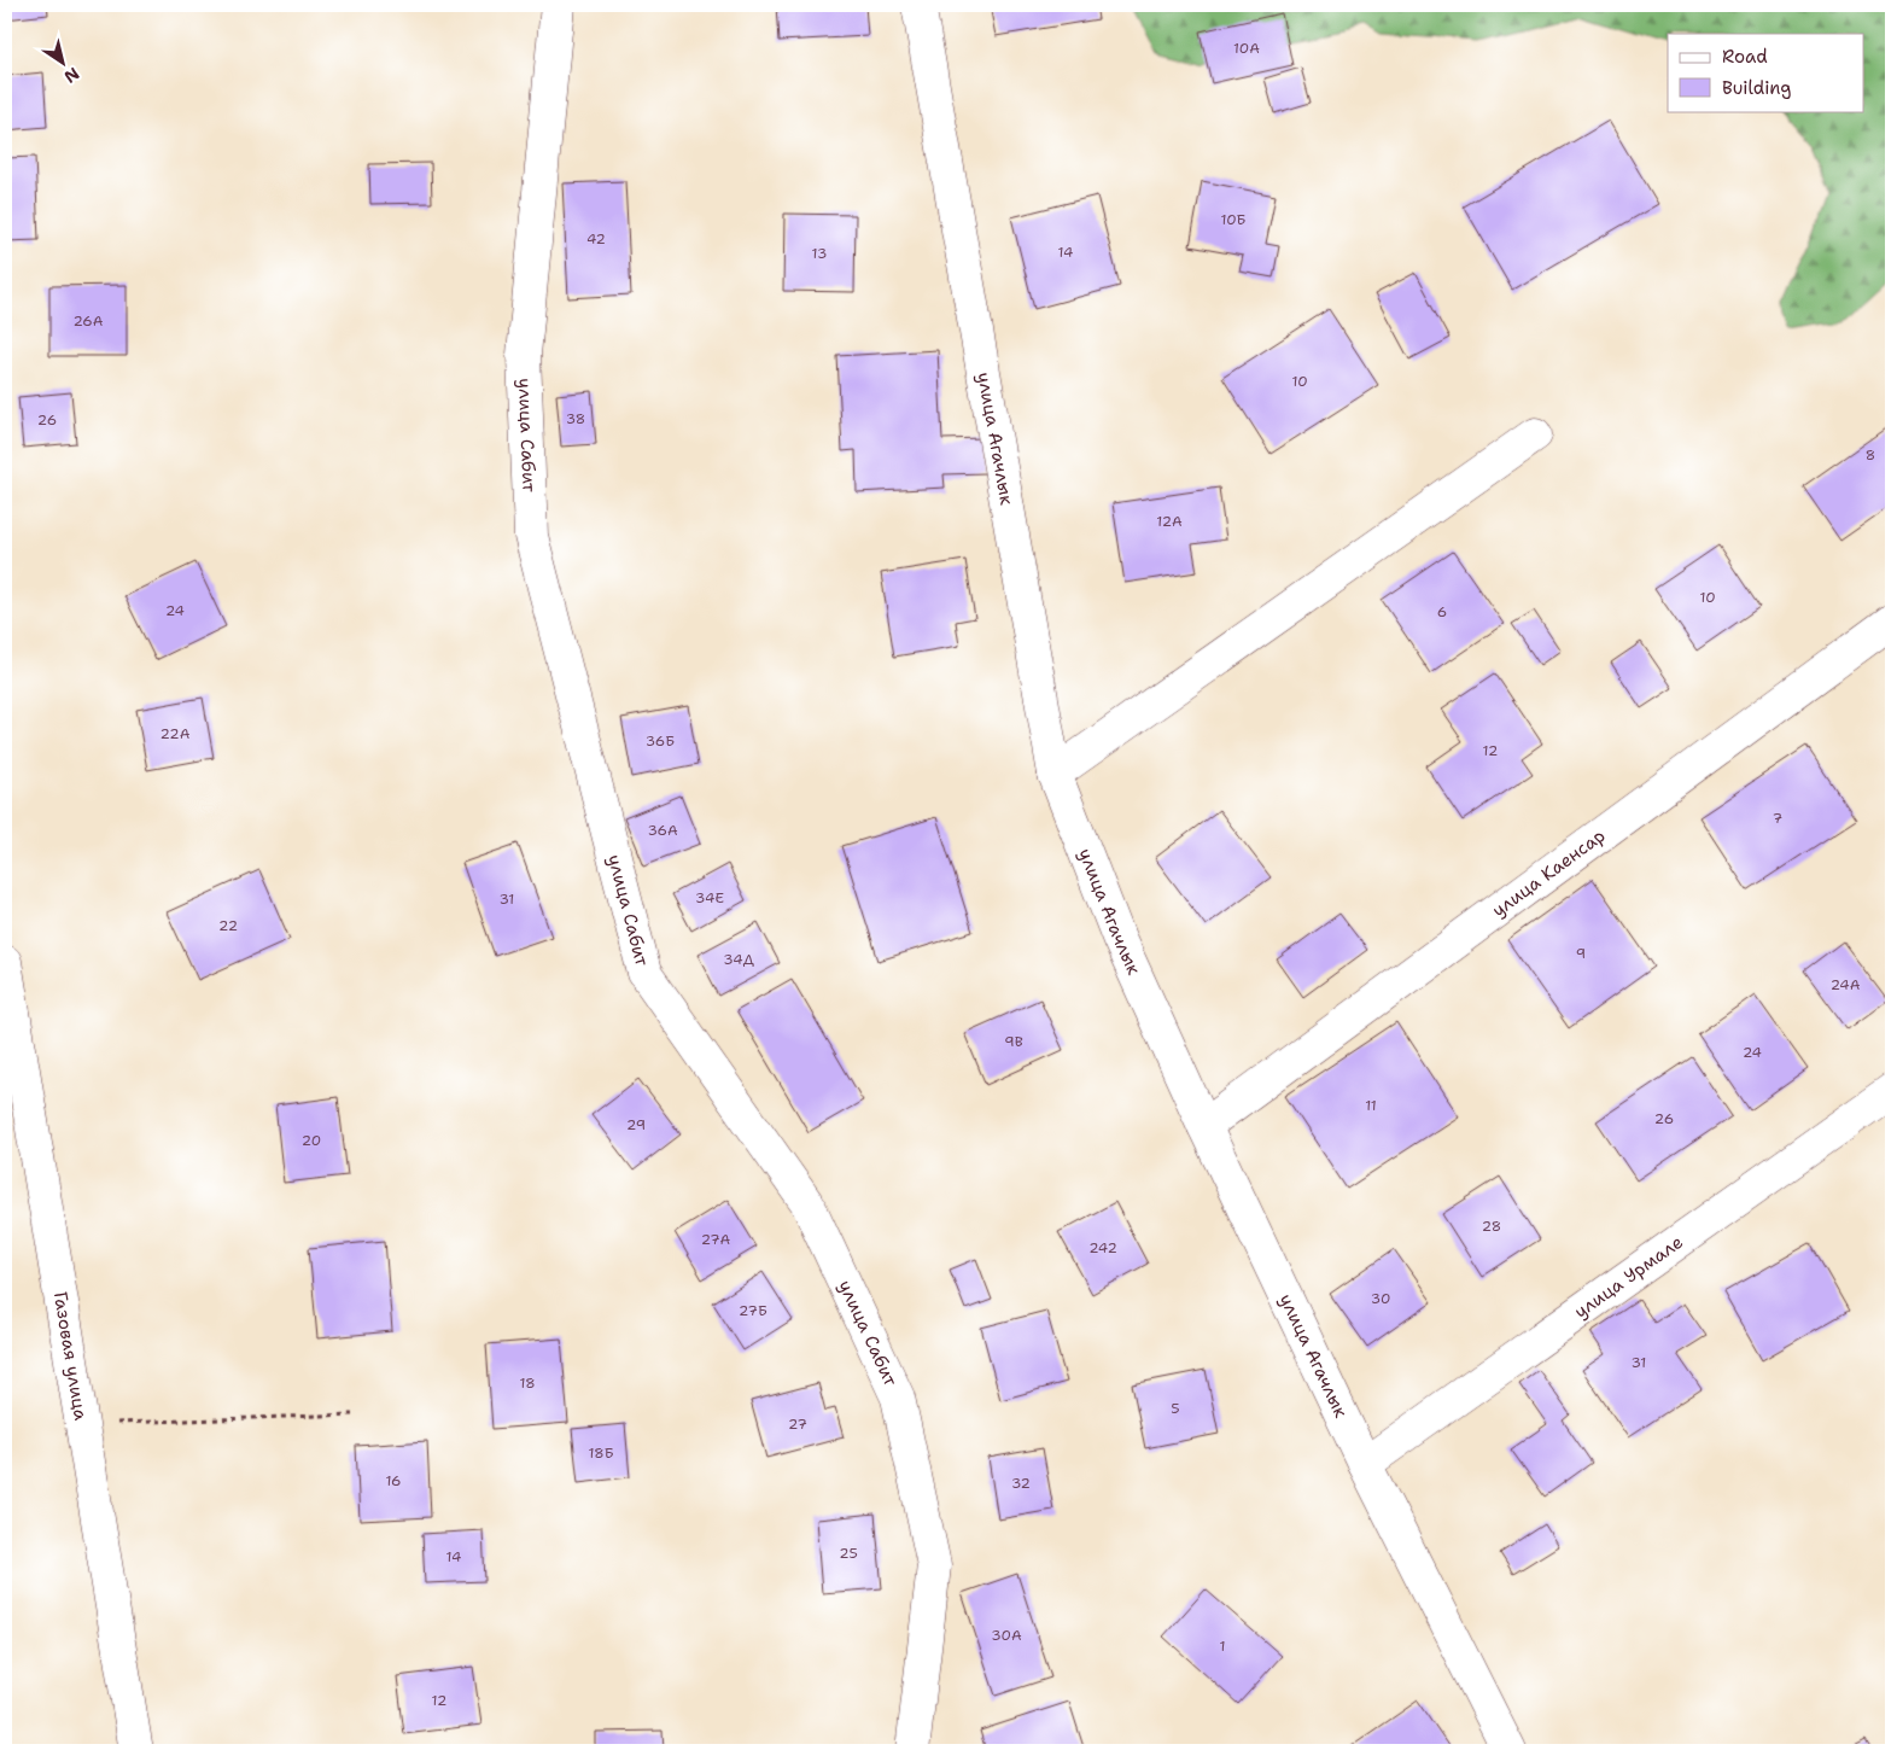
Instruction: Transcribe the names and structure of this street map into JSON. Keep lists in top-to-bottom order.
{
  "streets": {
    "street": [
      "улица Сабит",
      "улица Агачлык",
      "улица Каенсар",
      "улица Урмале",
      "Газовая улица"
    ]
  },
  "crossings": [
    ["улица Агачлык", "улица Каенсар"],
    ["улица Агачлык", "улица Урмале"]
  ],
  "house_numbers": [
    "10А",
    "10Б",
    "42",
    "14",
    "13",
    "26А",
    "10",
    "38",
    "26",
    "8",
    "12А",
    "10",
    "24",
    "6",
    "22А",
    "36Б",
    "12",
    "7",
    "36А",
    "34Е",
    "31",
    "22",
    "9",
    "34Д",
    "24А",
    "9В",
    "24",
    "11",
    "26",
    "29",
    "20",
    "28",
    "27А",
    "242",
    "30",
    "27Б",
    "31",
    "18",
    "5",
    "27",
    "18Б",
    "16",
    "32",
    "25",
    "14",
    "30А",
    "1",
    "12"
  ],
  "legend": ["Road", "Building"],
  "north": "bottom right"
}
